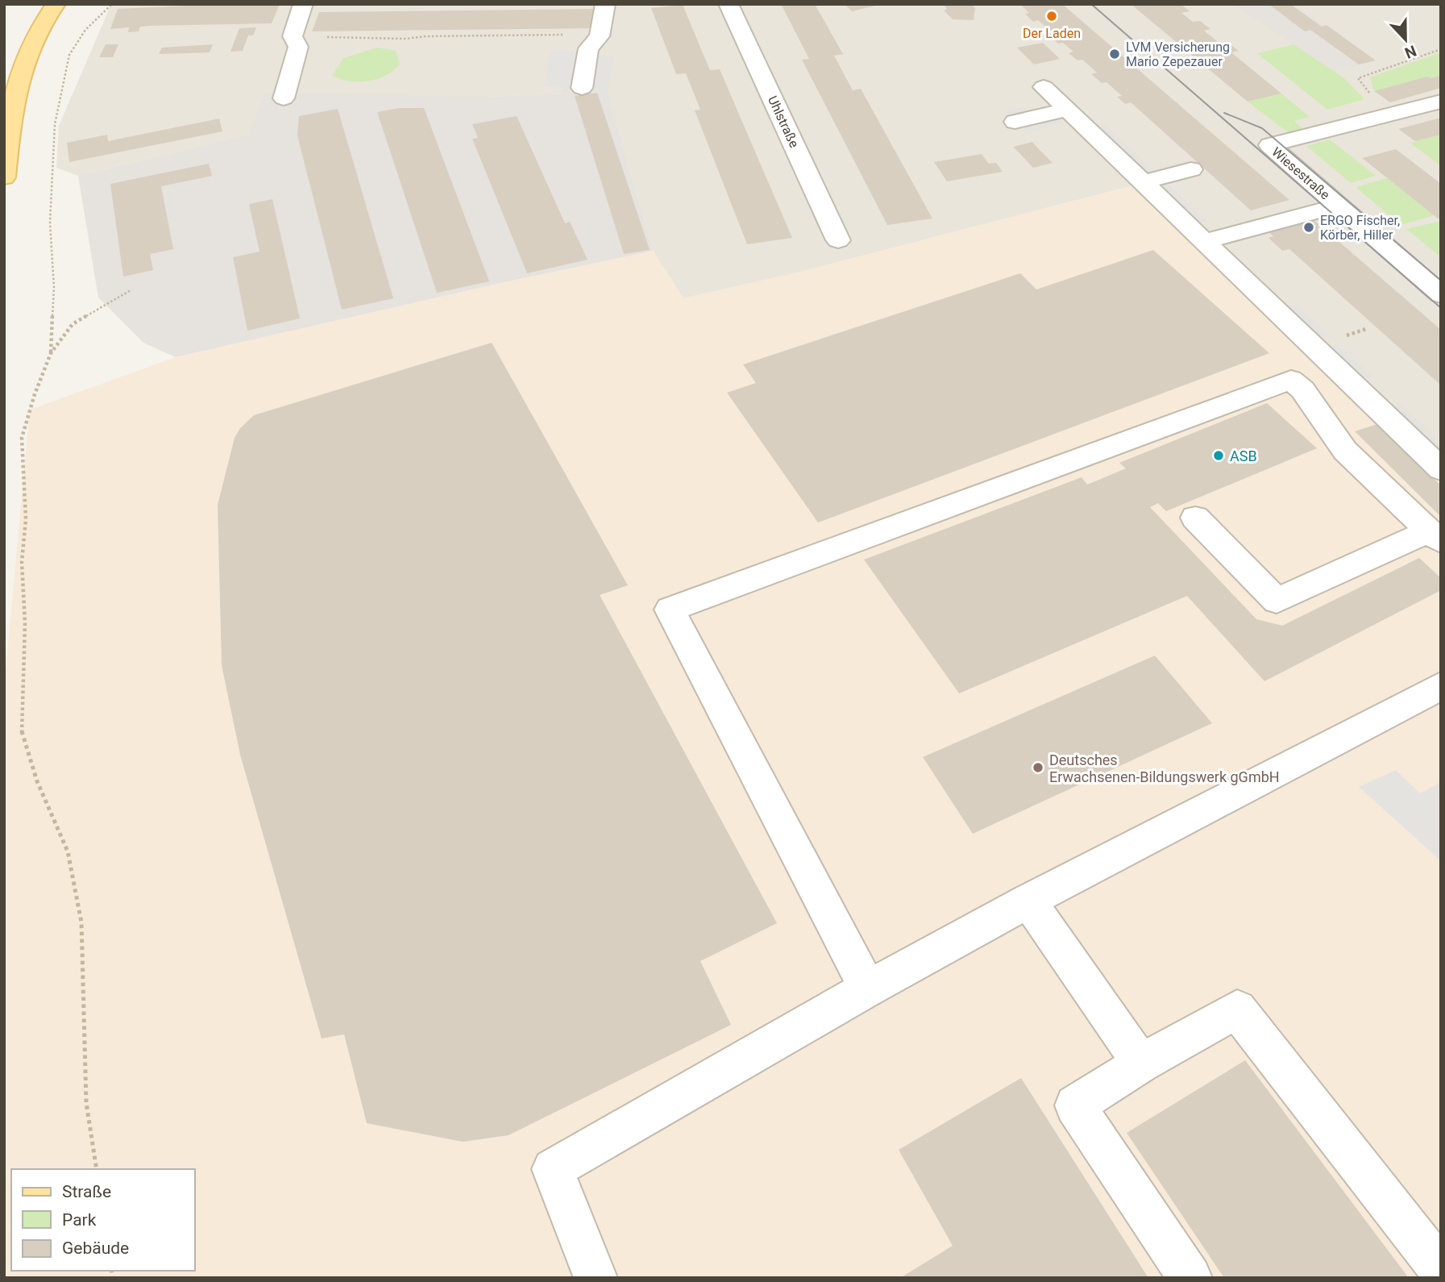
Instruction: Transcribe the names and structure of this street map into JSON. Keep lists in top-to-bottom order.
{
  "streets": {
    "street": ["Uhlstraße", "Wiesestraße"]
  },
  "places": [
    "Der Laden",
    "LVM Versicherung Mario Zepezauer",
    "ERGO Fischer, Körber, Hiller",
    "ASB",
    "Deutsches Erwachsenen-Bildungswerk gGmbH"
  ],
  "legend": ["Straße", "Park", "Gebäude"],
  "north": "bottom"
}
